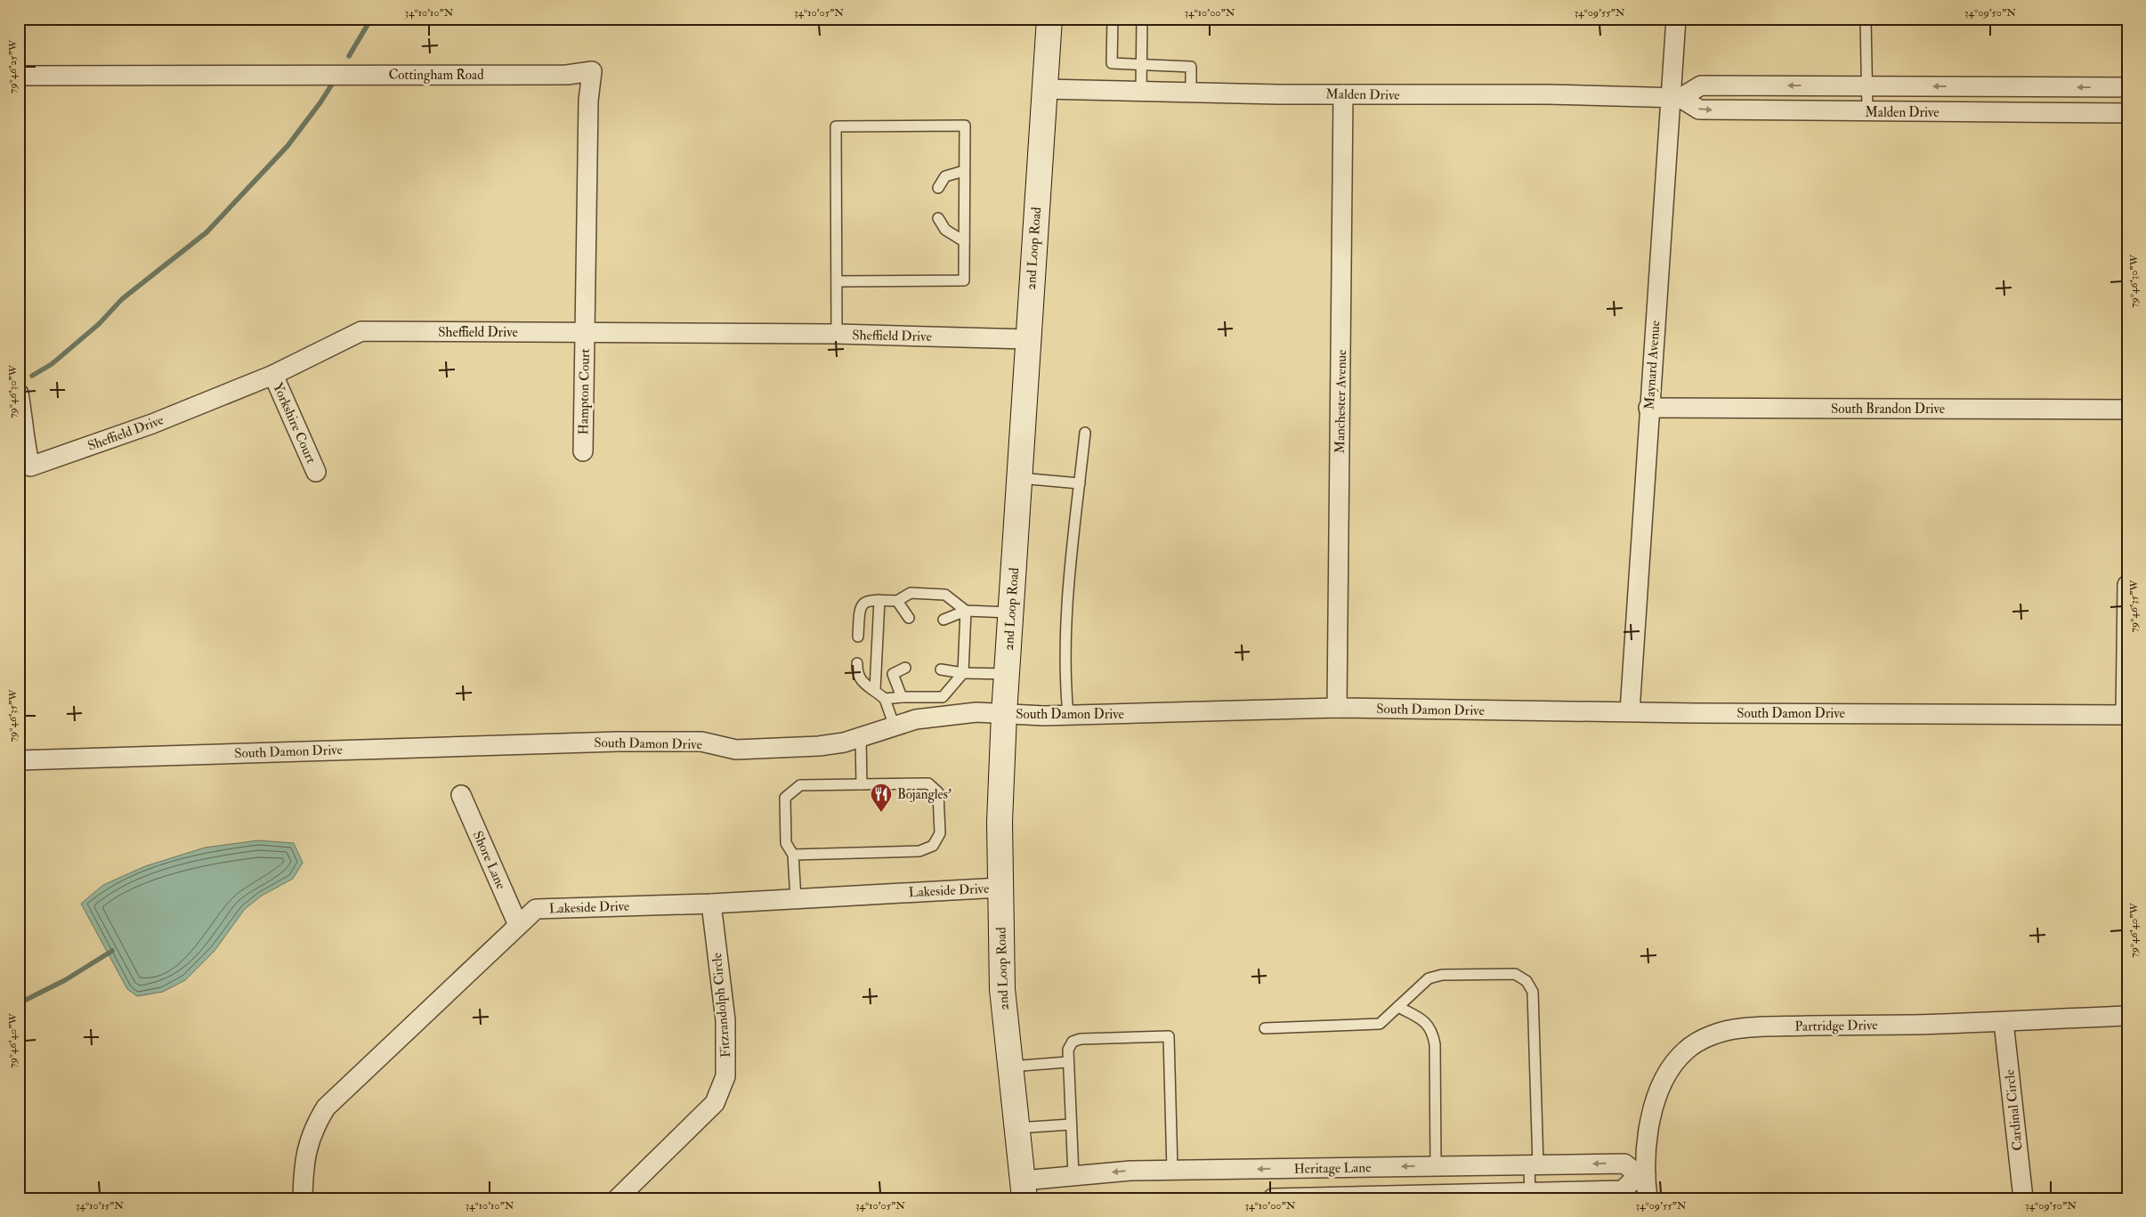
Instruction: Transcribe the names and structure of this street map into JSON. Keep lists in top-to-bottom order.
{
  "streets": {
    "main road": ["2nd Loop Road"],
    "street": [
      "Cottingham Road",
      "Malden Drive",
      "Sheffield Drive",
      "Maynard Avenue",
      "Hampton Court",
      "Manchester Avenue",
      "South Brandon Drive",
      "Yorkshire Court",
      "South Damon Drive",
      "Shore Lane",
      "Lakeside Drive",
      "Fitzrandolph Circle",
      "Partridge Drive",
      "Cardinal Circle",
      "Heritage Lane"
    ]
  },
  "crossings": [
    ["Cottingham Road", "Sheffield Drive"],
    ["Cottingham Road", "Hampton Court"],
    ["Malden Drive", "2nd Loop Road"],
    ["Malden Drive", "Maynard Avenue"],
    ["Malden Drive", "Manchester Avenue"],
    ["2nd Loop Road", "Sheffield Drive"],
    ["2nd Loop Road", "South Damon Drive"],
    ["2nd Loop Road", "Lakeside Drive"],
    ["2nd Loop Road", "Heritage Lane"],
    ["Sheffield Drive", "Hampton Court"],
    ["Sheffield Drive", "Yorkshire Court"],
    ["Maynard Avenue", "South Brandon Drive"],
    ["Maynard Avenue", "South Damon Drive"],
    ["Manchester Avenue", "South Damon Drive"],
    ["Shore Lane", "Lakeside Drive"],
    ["Lakeside Drive", "Fitzrandolph Circle"],
    ["Partridge Drive", "Cardinal Circle"],
    ["Partridge Drive", "Heritage Lane"]
  ],
  "places": {
    "restaurant": ["Bojangles'"]
  },
  "coordinates": [
    "34°10'10\"N",
    "34°10'05\"N",
    "34°10'00\"N",
    "34°09'55\"N",
    "34°09'50\"N",
    "79°46'25\"W",
    "79°46'30\"W",
    "79°46'35\"W",
    "79°46'40\"W",
    "34°10'15\"N"
  ]
}
